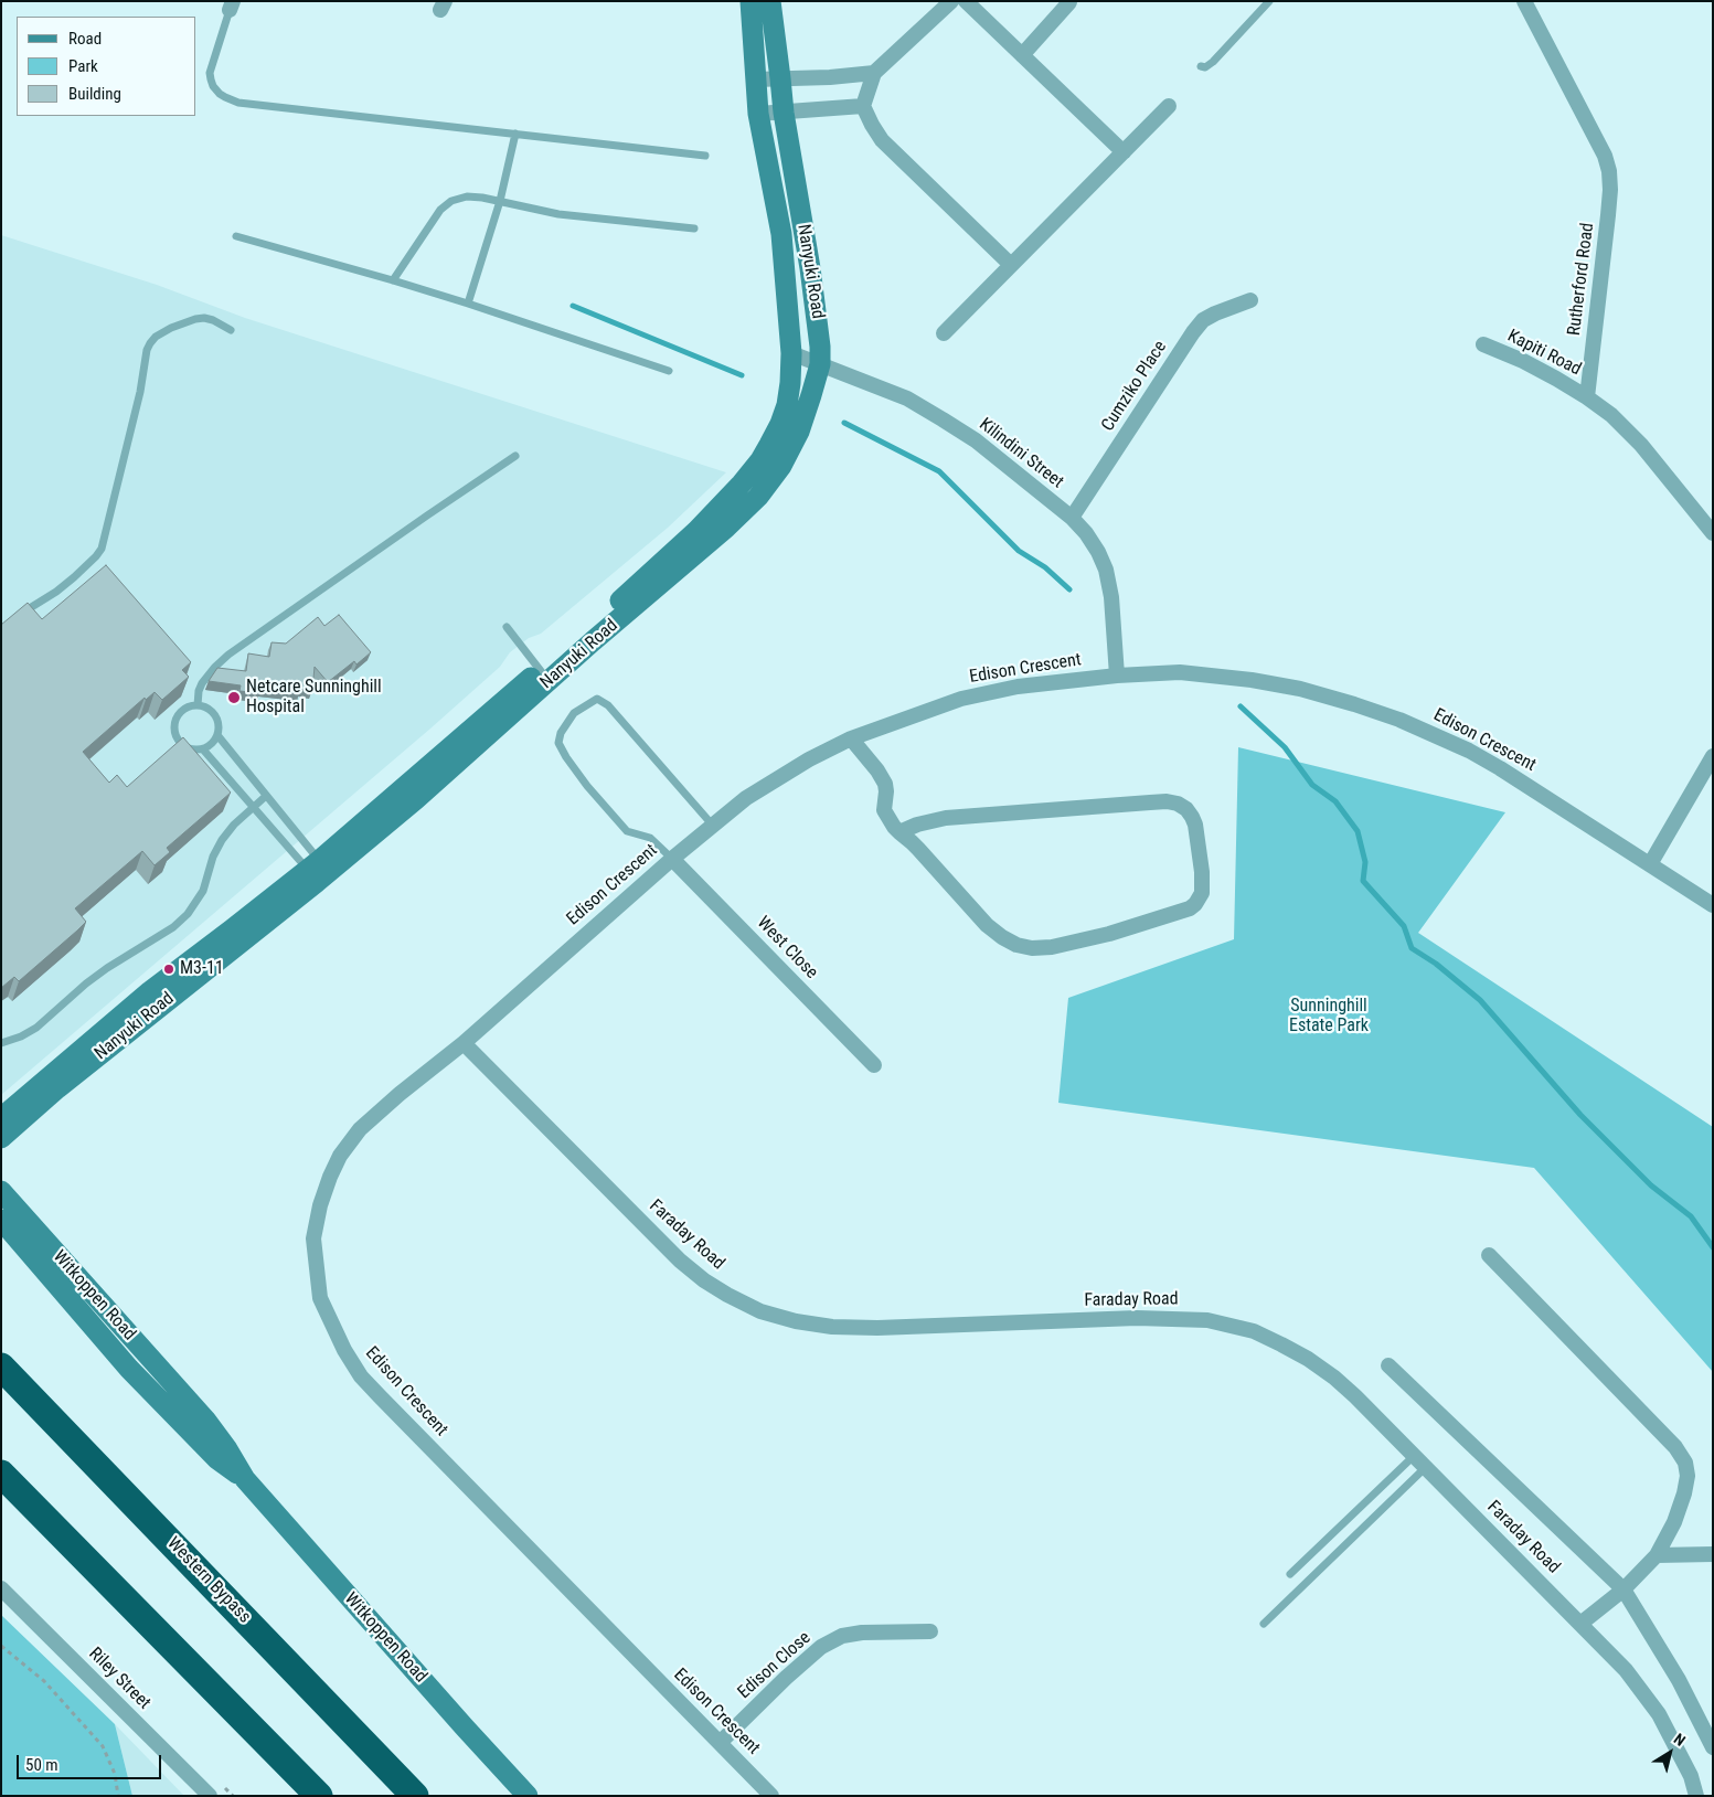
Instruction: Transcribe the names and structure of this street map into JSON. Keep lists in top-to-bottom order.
{
  "streets": {
    "highway": ["Western Bypass"],
    "main road": ["Nanyuki Road", "Witkoppen Road"],
    "street": [
      "Rutherford Road",
      "Kapiti Road",
      "Cumziko Place",
      "Kilindini Street",
      "Edison Crescent",
      "West Close",
      "Faraday Road",
      "Edison Close",
      "Riley Street"
    ]
  },
  "crossings": [
    ["Nanyuki Road", "Kilindini Street"],
    ["Rutherford Road", "Kapiti Road"],
    ["Cumziko Place", "Kilindini Street"],
    ["Kilindini Street", "Edison Crescent"],
    ["Edison Crescent", "West Close"],
    ["Edison Crescent", "Faraday Road"],
    ["Edison Crescent", "Edison Close"]
  ],
  "parks": ["Sunninghill Estate Park"],
  "places": ["Netcare Sunninghill Hospital", "M3-11"],
  "legend": ["Road", "Park", "Building"],
  "scale_bar": "50 m",
  "north": "top right"
}
